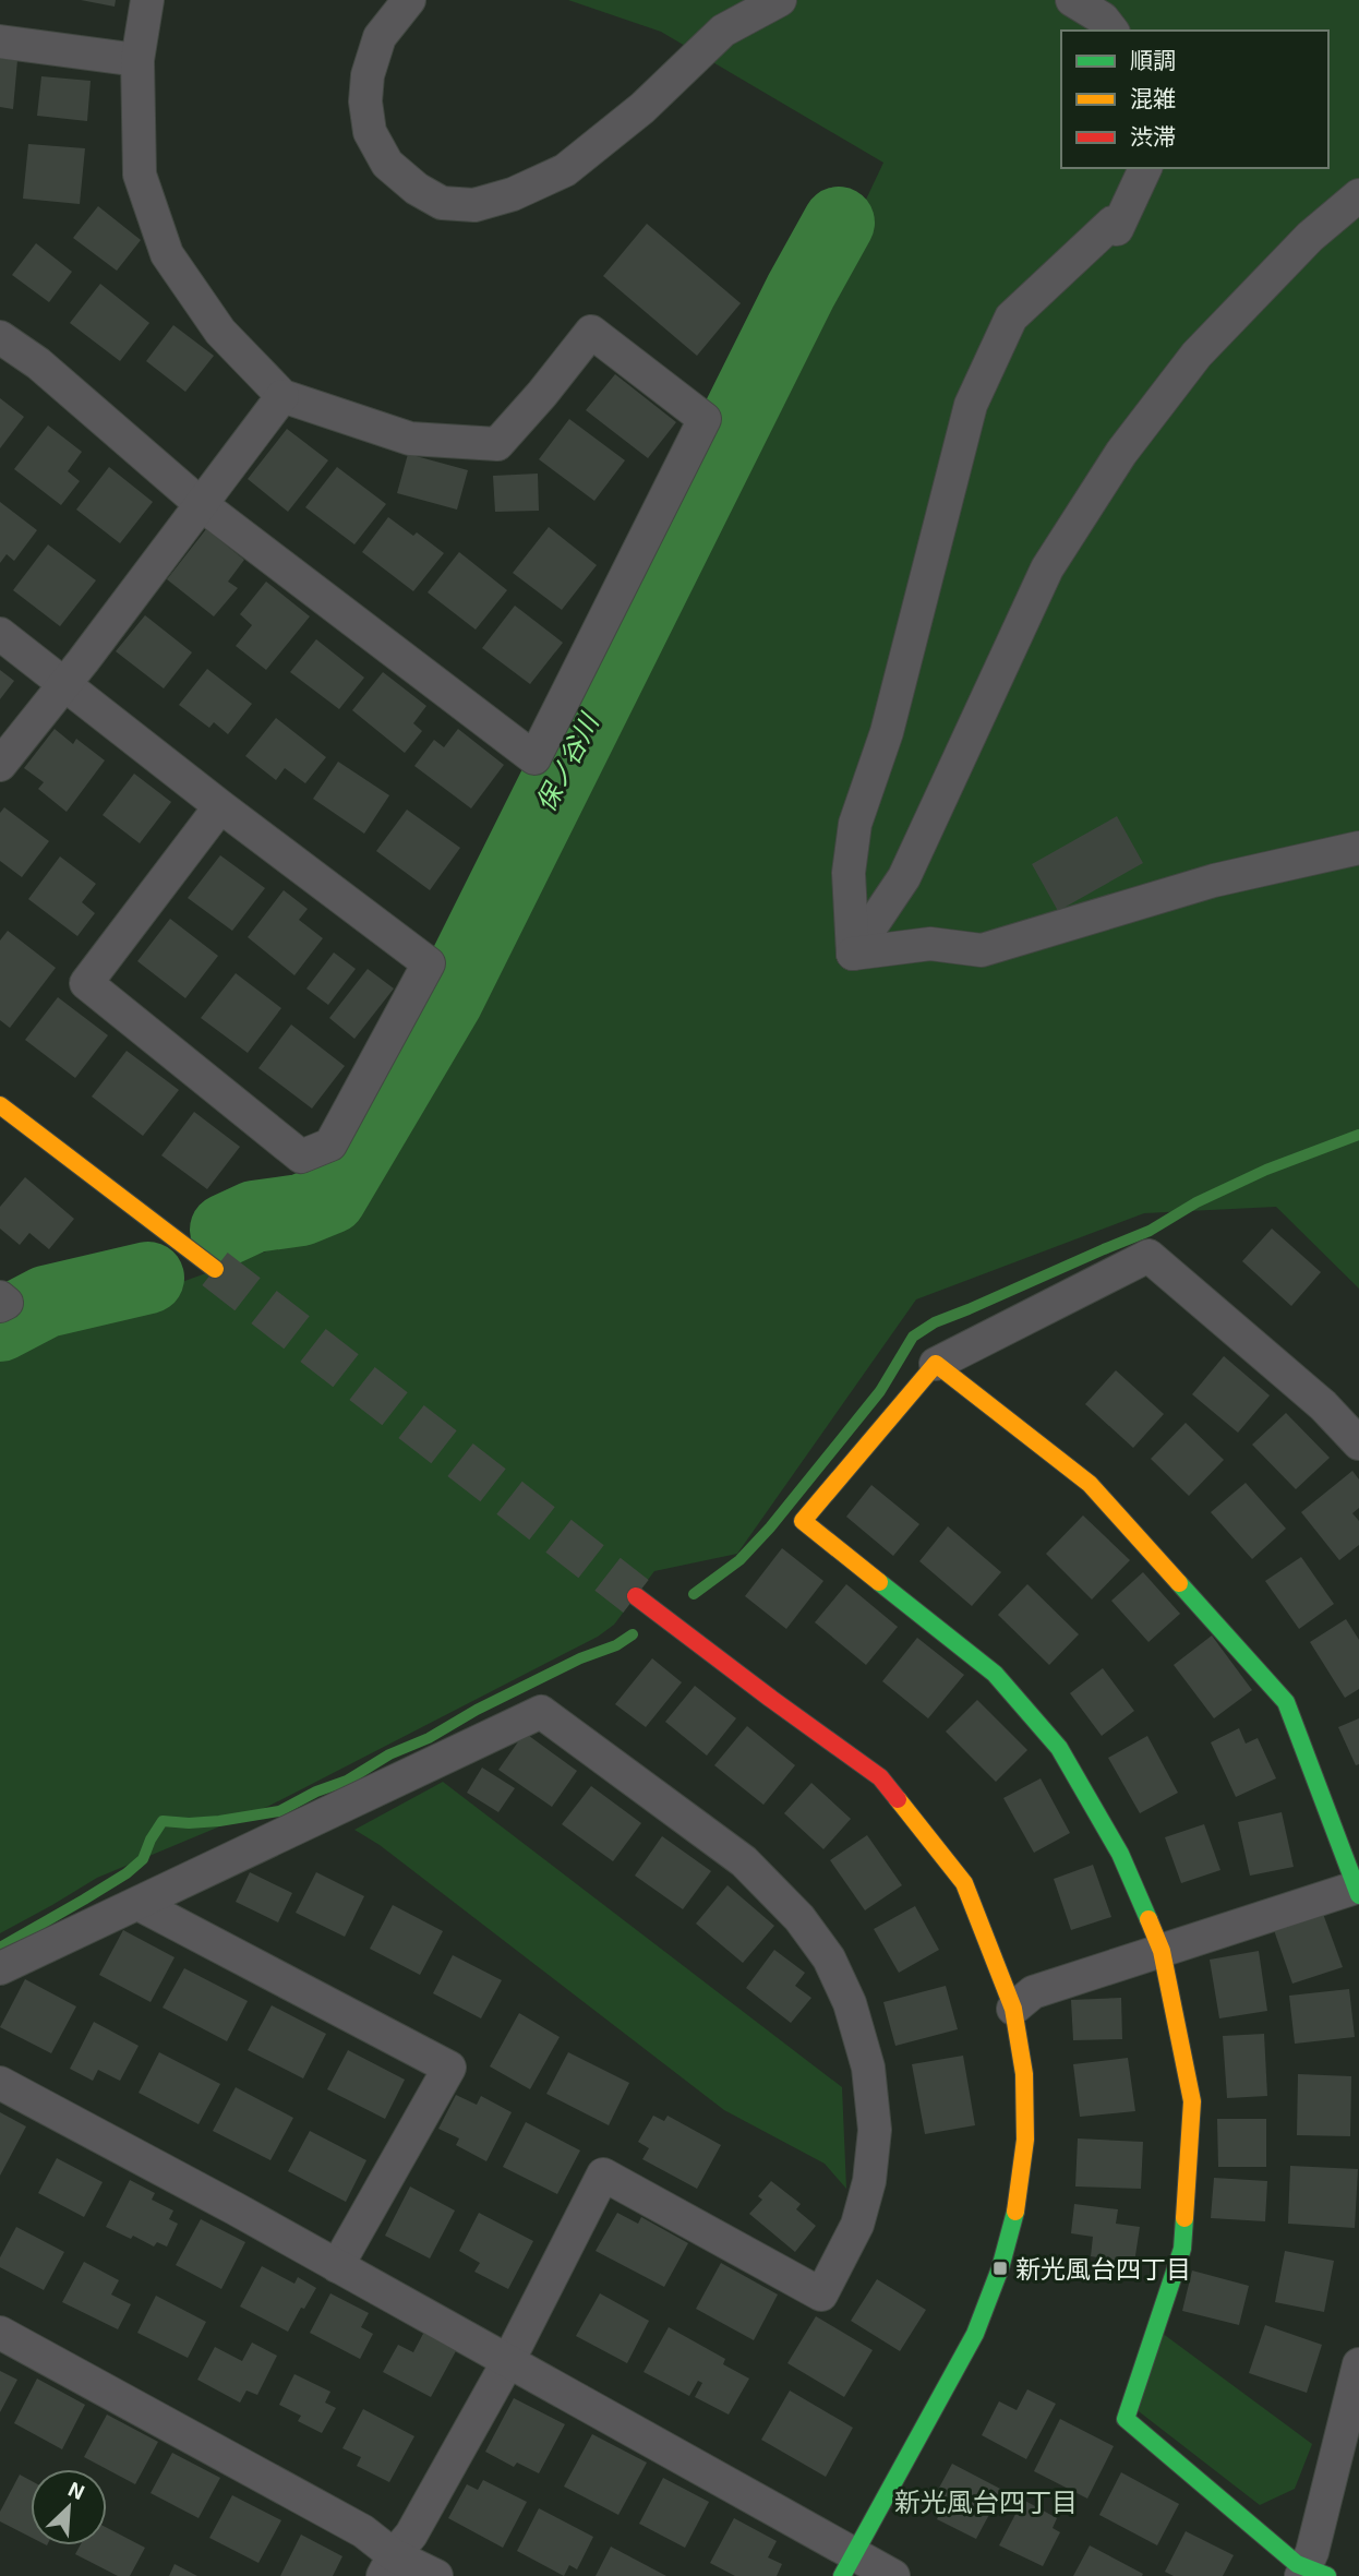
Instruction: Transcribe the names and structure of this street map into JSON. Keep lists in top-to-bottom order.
{
  "districts": ["新光風台四丁目"],
  "water": ["保ノ谷川"],
  "places": {
    "transit": ["新光風台四丁目"]
  },
  "legend": ["順調", "混雑", "渋滞"],
  "north": "top right"
}
